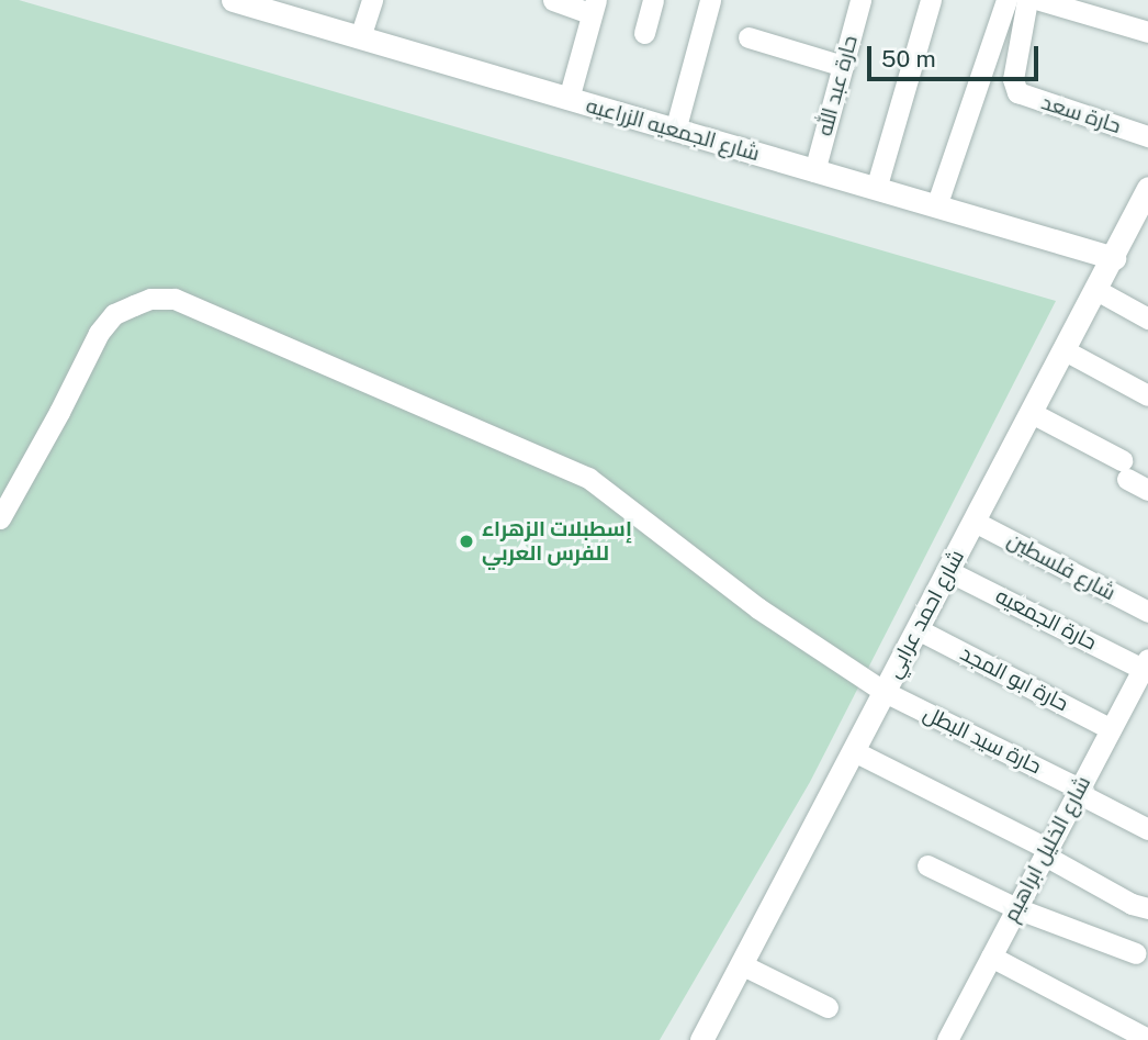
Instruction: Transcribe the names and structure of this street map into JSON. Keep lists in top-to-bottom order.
{
  "streets": {
    "street": [
      "حارة عبد الله",
      "حارة سعد",
      "شارع الجمعيه الزراعيه",
      "شارع فلسطين",
      "شارع احمد عرابي",
      "حارة الجمعيه",
      "حارة ابو المجد",
      "حارة سيد البطل",
      "شارع الخليل ابراهيم"
    ]
  },
  "crossings": [
    ["حارة عبد الله", "شارع الجمعيه الزراعيه"],
    ["شارع الجمعيه الزراعيه", "شارع احمد عرابي"],
    ["شارع فلسطين", "شارع احمد عرابي"],
    ["شارع احمد عرابي", "حارة الجمعيه"],
    ["شارع احمد عرابي", "حارة ابو المجد"],
    ["شارع احمد عرابي", "حارة سيد البطل"],
    ["حارة الجمعيه", "شارع الخليل ابراهيم"],
    ["حارة ابو المجد", "شارع الخليل ابراهيم"],
    ["حارة سيد البطل", "شارع الخليل ابراهيم"]
  ],
  "places": ["إسطبلات الزهراء للفرس العربي"],
  "scale_bar": "50 m"
}
